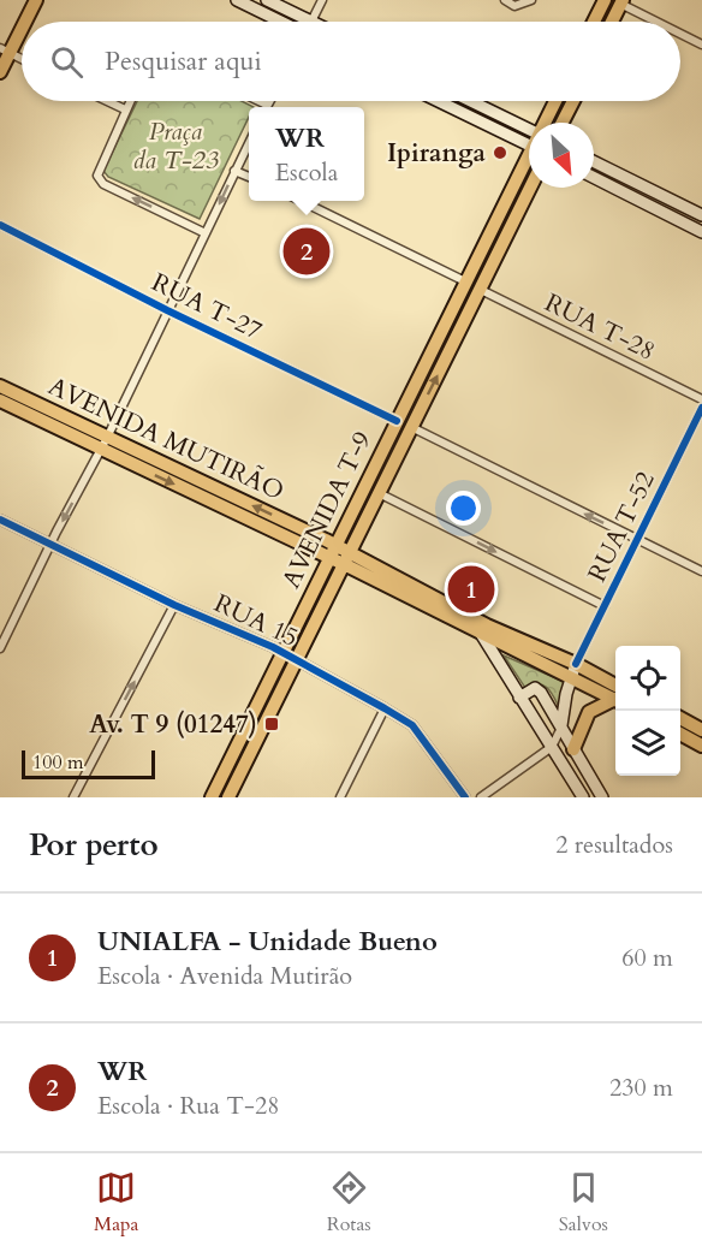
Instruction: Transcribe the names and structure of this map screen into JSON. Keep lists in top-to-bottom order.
{
  "streets": {
    "main road": ["AVENIDA MUTIRÃO", "AVENIDA T-9"],
    "street": [
      "RUA T-27",
      "RUA T-28",
      "RUA T-52",
      "RUA 15"
    ]
  },
  "crossings": [
    ["RUA T-27", "AVENIDA T-9"],
    ["RUA T-28", "AVENIDA T-9"],
    ["AVENIDA MUTIRÃO", "AVENIDA T-9"],
    ["AVENIDA MUTIRÃO", "RUA T-52"],
    ["AVENIDA T-9", "RUA 15"]
  ],
  "parks": ["Praça da T-23"],
  "places": {
    "other": ["Ipiranga"],
    "transit": ["Av. T 9 (01247)"]
  },
  "scale_bar": "100 m",
  "north": "bottom right",
  "page": {
    "search": "Pesquisar aqui",
    "popup": ["WR", "Escola"],
    "pins": ["2", "1"],
    "scale": "100 m",
    "heading": ["Por perto", "2 resultados"],
    "list": [
      {
        "mark": "1",
        "name": "UNIALFA - Unidade Bueno",
        "note": "Escola · Avenida Mutirão",
        "value": "60 m"
      },
      {
        "mark": "2",
        "name": "WR",
        "note": "Escola · Rua T-28",
        "value": "230 m"
      }
    ],
    "nav": ["Mapa", "Rotas", "Salvos"]
  }
}
